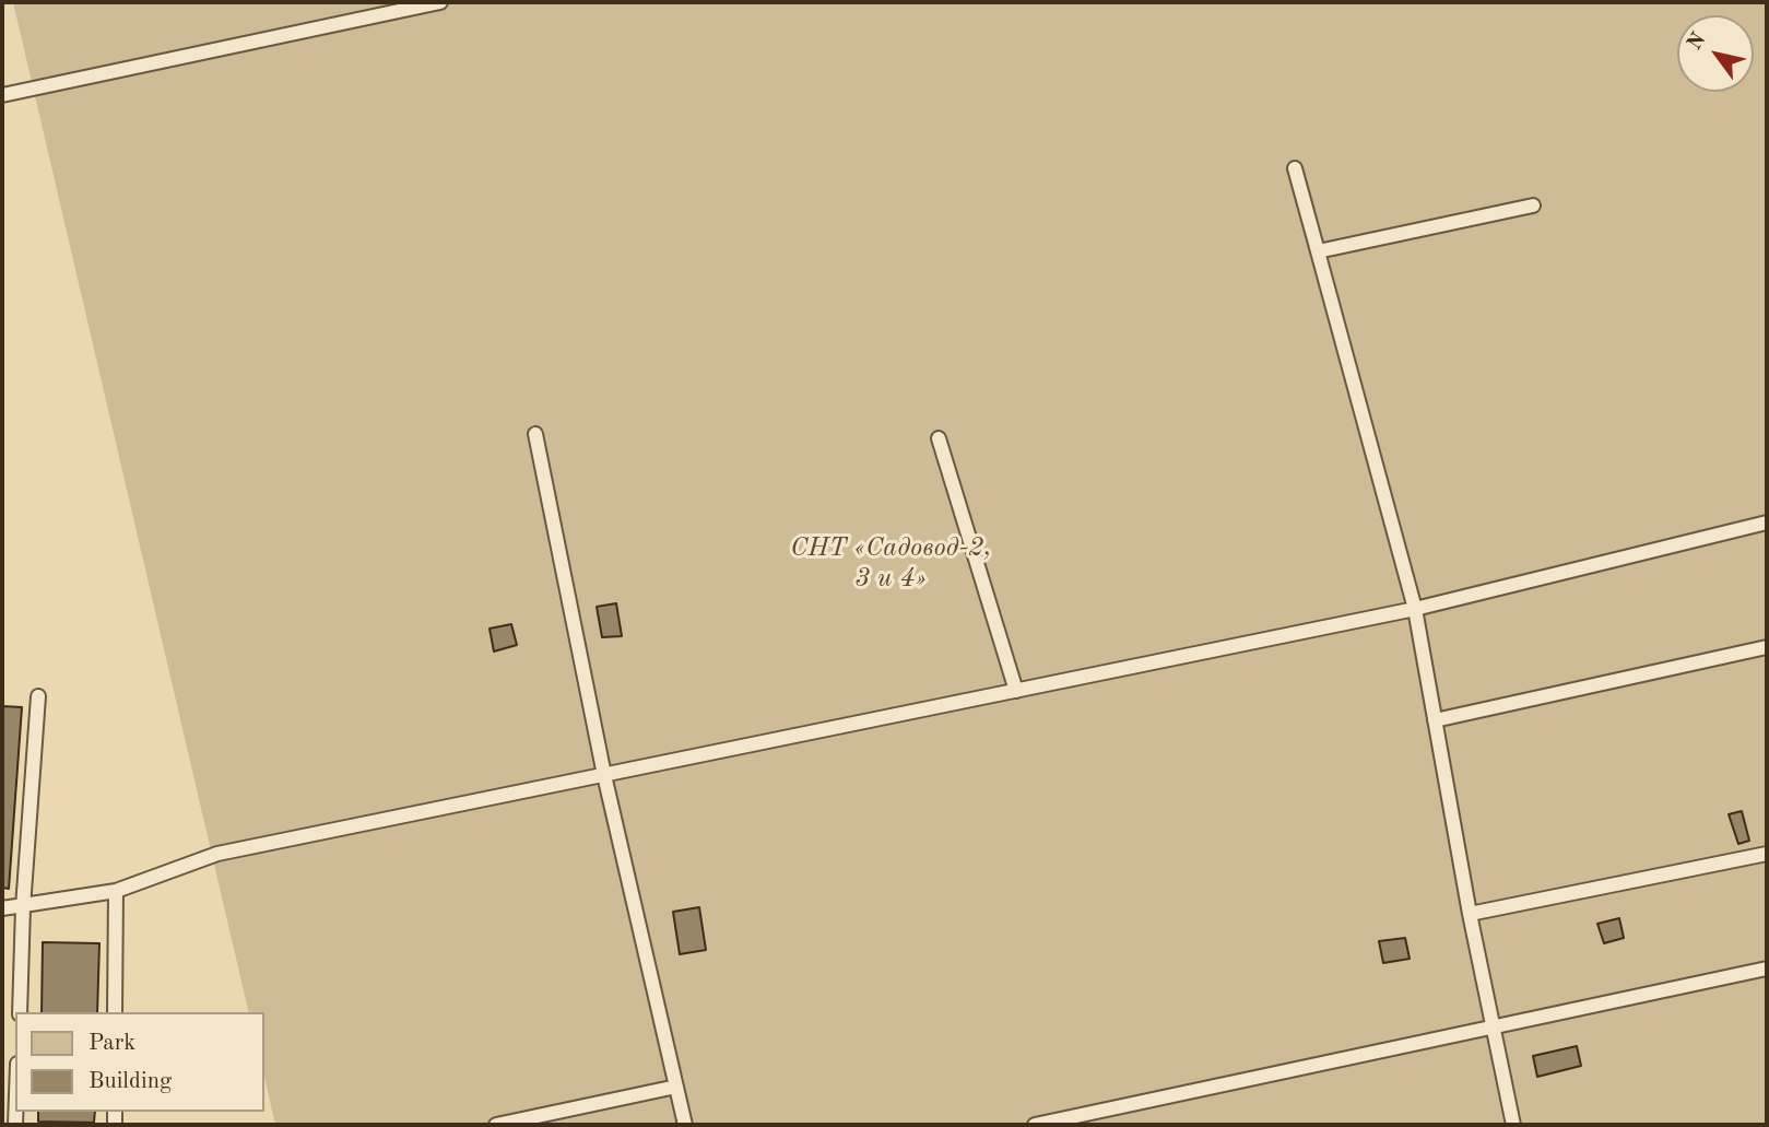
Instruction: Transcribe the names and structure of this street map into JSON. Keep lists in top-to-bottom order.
{
  "parks": ["СНТ «Садовод-2, 3 и 4»"],
  "legend": ["Park", "Building"],
  "north": "top left"
}
